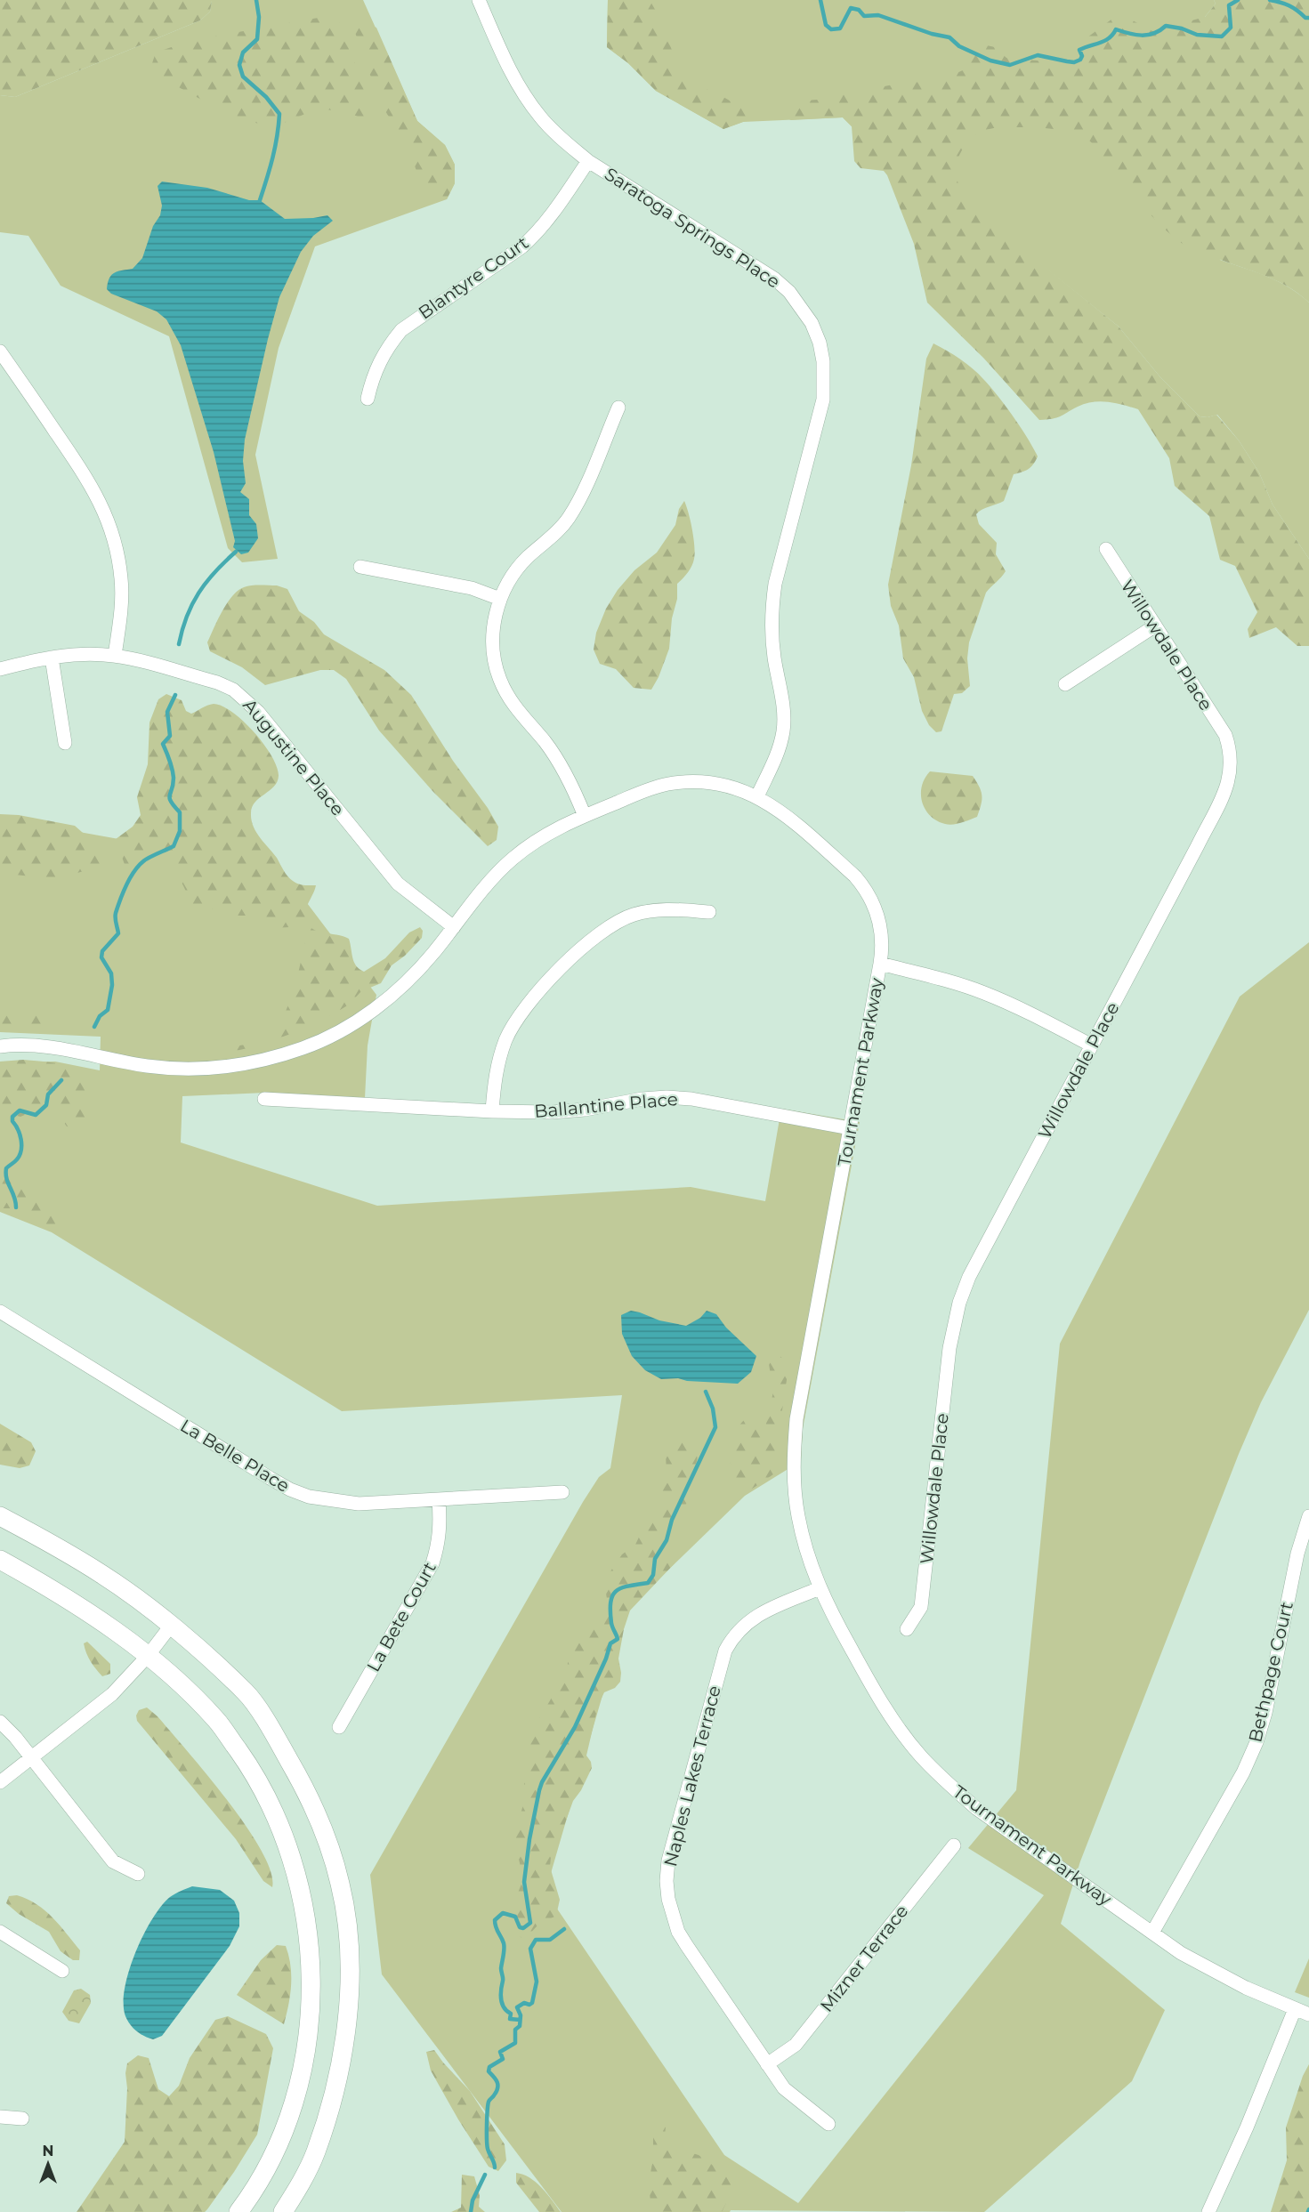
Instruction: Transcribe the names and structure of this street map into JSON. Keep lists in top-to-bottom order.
{
  "streets": {
    "street": [
      "Saratoga Springs Place",
      "Blantyre Court",
      "Willowdale Place",
      "Augustine Place",
      "Tournament Parkway",
      "Ballantine Place",
      "La Belle Place",
      "La Bete Court",
      "Bethpage Court",
      "Naples Lakes Terrace",
      "Mizner Terrace"
    ]
  },
  "crossings": [
    ["Saratoga Springs Place", "Blantyre Court"],
    ["Saratoga Springs Place", "Tournament Parkway"],
    ["Augustine Place", "Tournament Parkway"],
    ["Tournament Parkway", "Ballantine Place"],
    ["Tournament Parkway", "Bethpage Court"],
    ["Tournament Parkway", "Naples Lakes Terrace"],
    ["La Belle Place", "La Bete Court"],
    ["Naples Lakes Terrace", "Mizner Terrace"]
  ],
  "north": "top"
}
